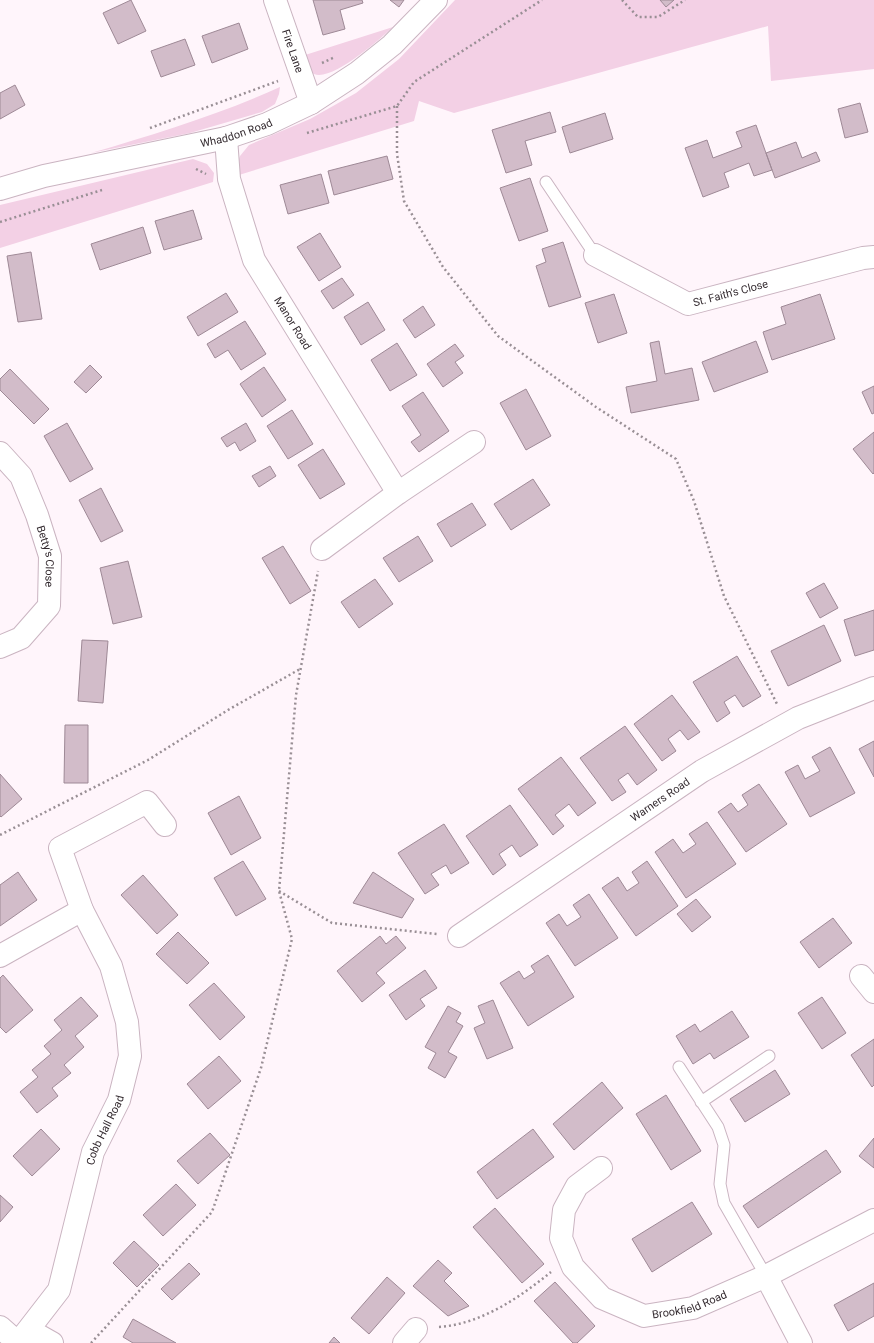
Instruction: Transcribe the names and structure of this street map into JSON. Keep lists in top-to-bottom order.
{
  "streets": {
    "street": [
      "Fire Lane",
      "Whaddon Road",
      "St. Faith's Close",
      "Manor Road",
      "Betty's Close",
      "Warners Road",
      "Cobb Hall Road",
      "Brookfield Road"
    ]
  },
  "crossings": [
    ["Fire Lane", "Whaddon Road"],
    ["Whaddon Road", "Manor Road"]
  ]
}
